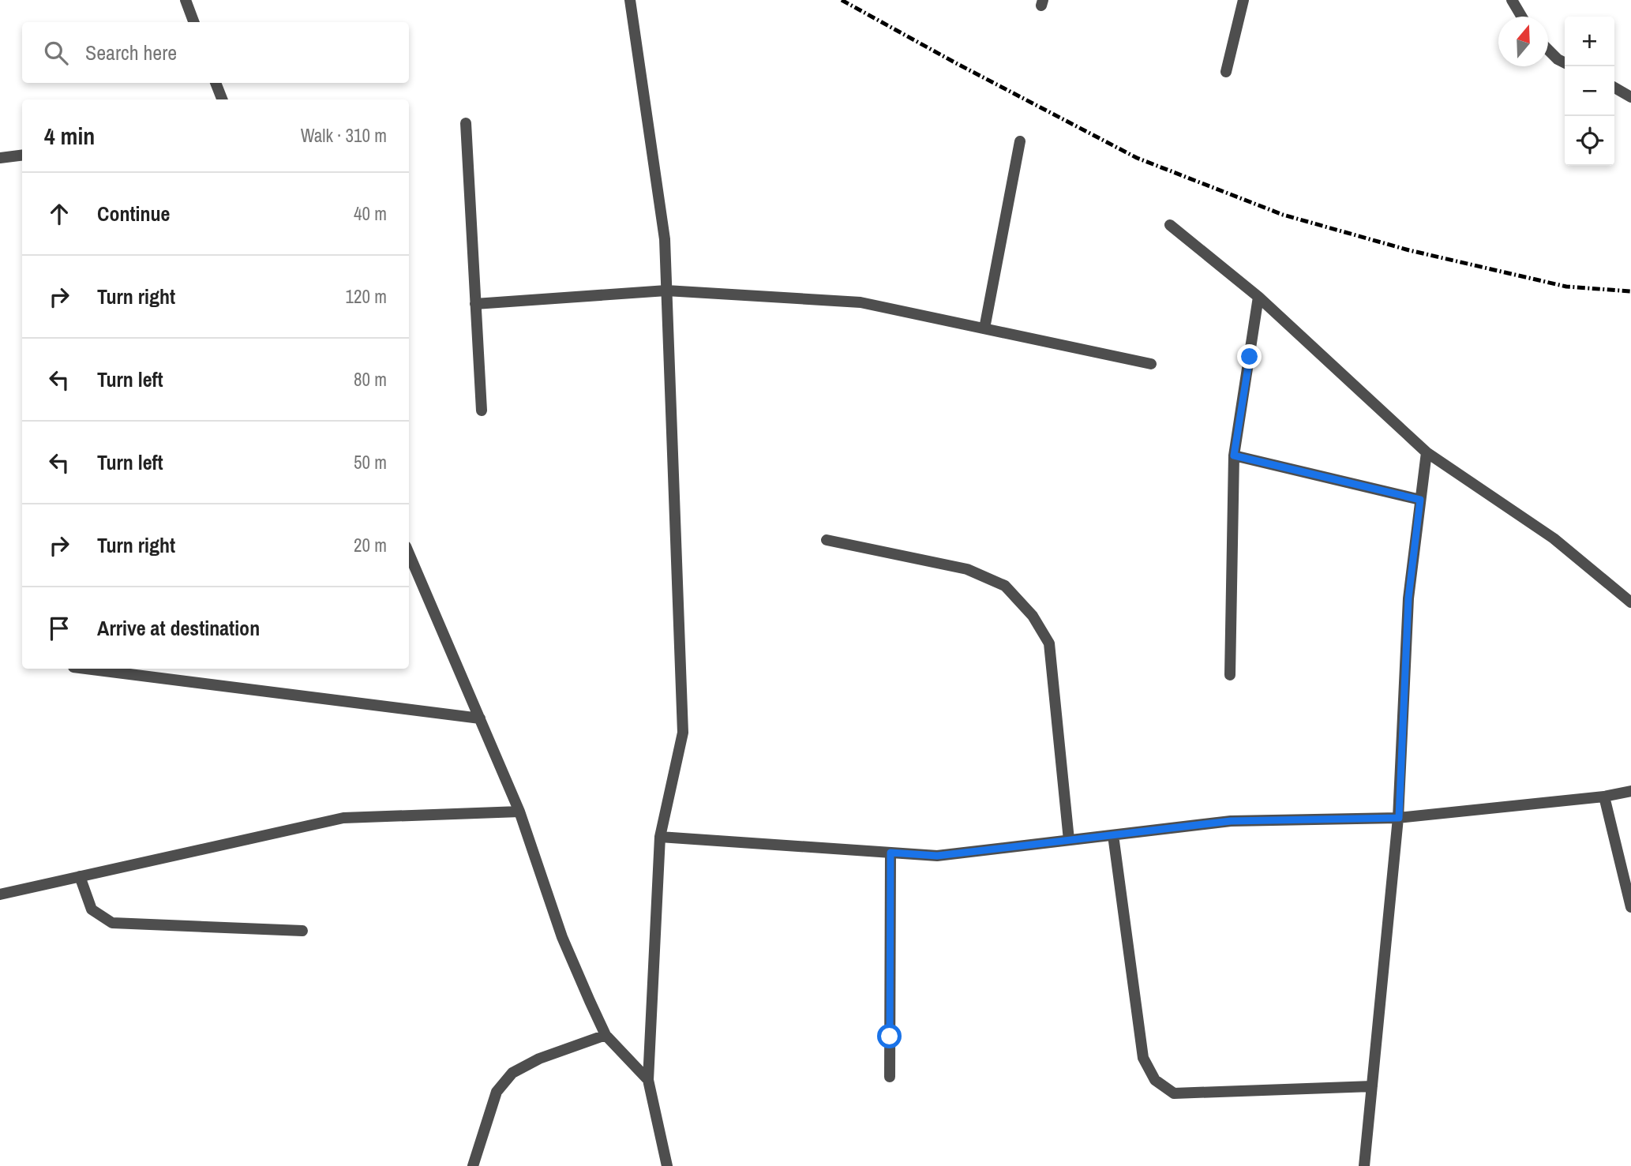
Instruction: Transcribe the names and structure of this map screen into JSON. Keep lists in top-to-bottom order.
{
  "north": "top",
  "page": {
    "map_buttons": ["+", "−"],
    "search": "Search here",
    "heading": ["4 min", "Walk · 310 m"],
    "list": [
      ["Continue", "40 m"],
      ["Turn right", "120 m"],
      ["Turn left", "80 m"],
      ["Turn left", "50 m"],
      ["Turn right", "20 m"],
      "Arrive at destination"
    ]
  }
}
